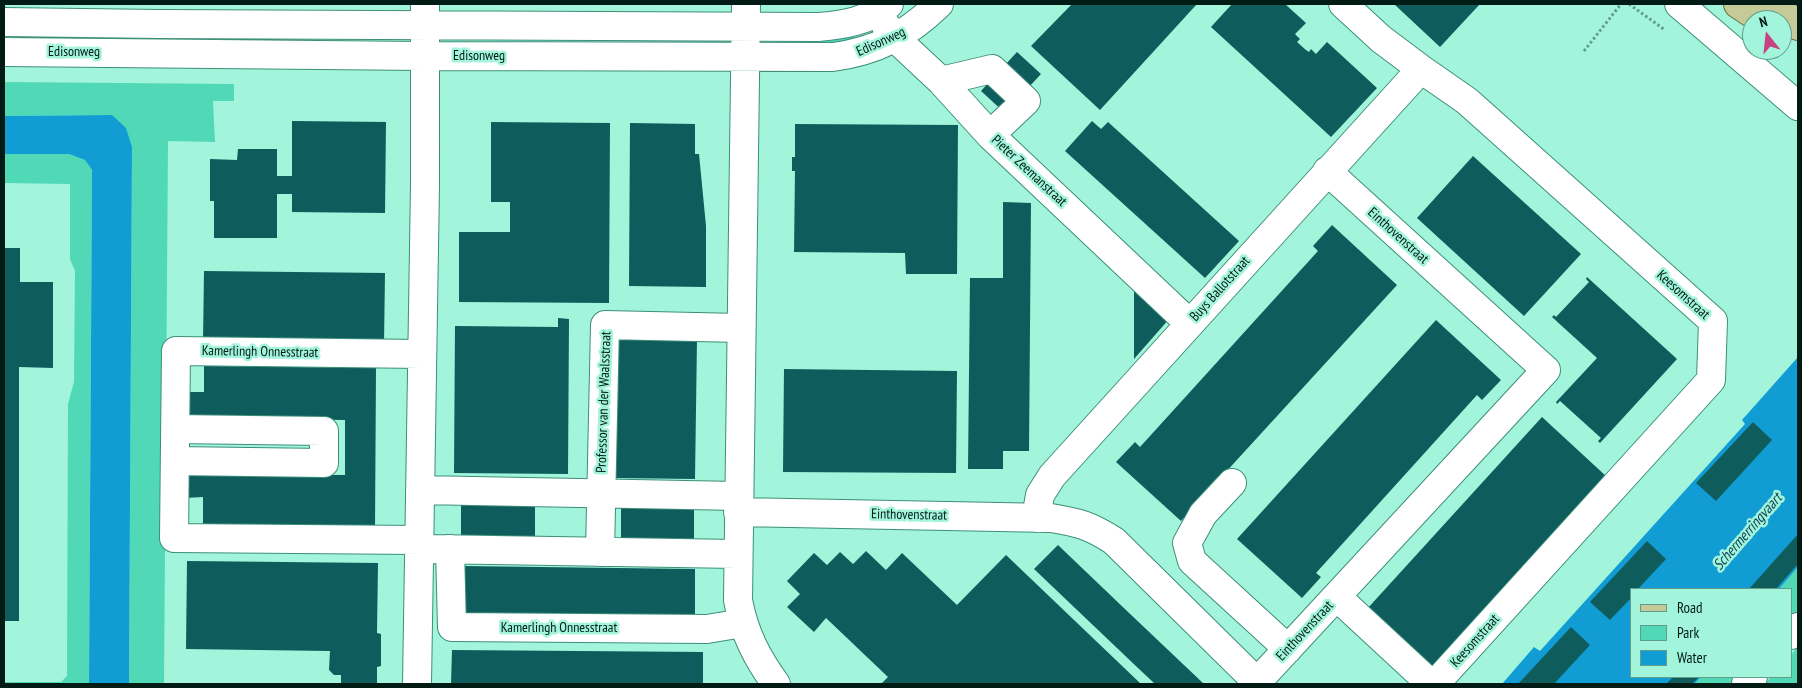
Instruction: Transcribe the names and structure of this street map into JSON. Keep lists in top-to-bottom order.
{
  "streets": {
    "street": [
      "Edisonweg",
      "Pieter Zeemanstraat",
      "Einthovenstraat",
      "Buys Ballotstraat",
      "Keesomstraat",
      "Kamerlingh Onnesstraat",
      "Professor van der Waalsstraat"
    ]
  },
  "crossings": [
    ["Edisonweg", "Pieter Zeemanstraat"],
    ["Pieter Zeemanstraat", "Buys Ballotstraat"],
    ["Einthovenstraat", "Buys Ballotstraat"],
    ["Einthovenstraat", "Professor van der Waalsstraat"],
    ["Buys Ballotstraat", "Keesomstraat"],
    ["Kamerlingh Onnesstraat", "Professor van der Waalsstraat"]
  ],
  "water": ["Schermerringvaart"],
  "legend": ["Road", "Park", "Water"],
  "north": "top"
}
